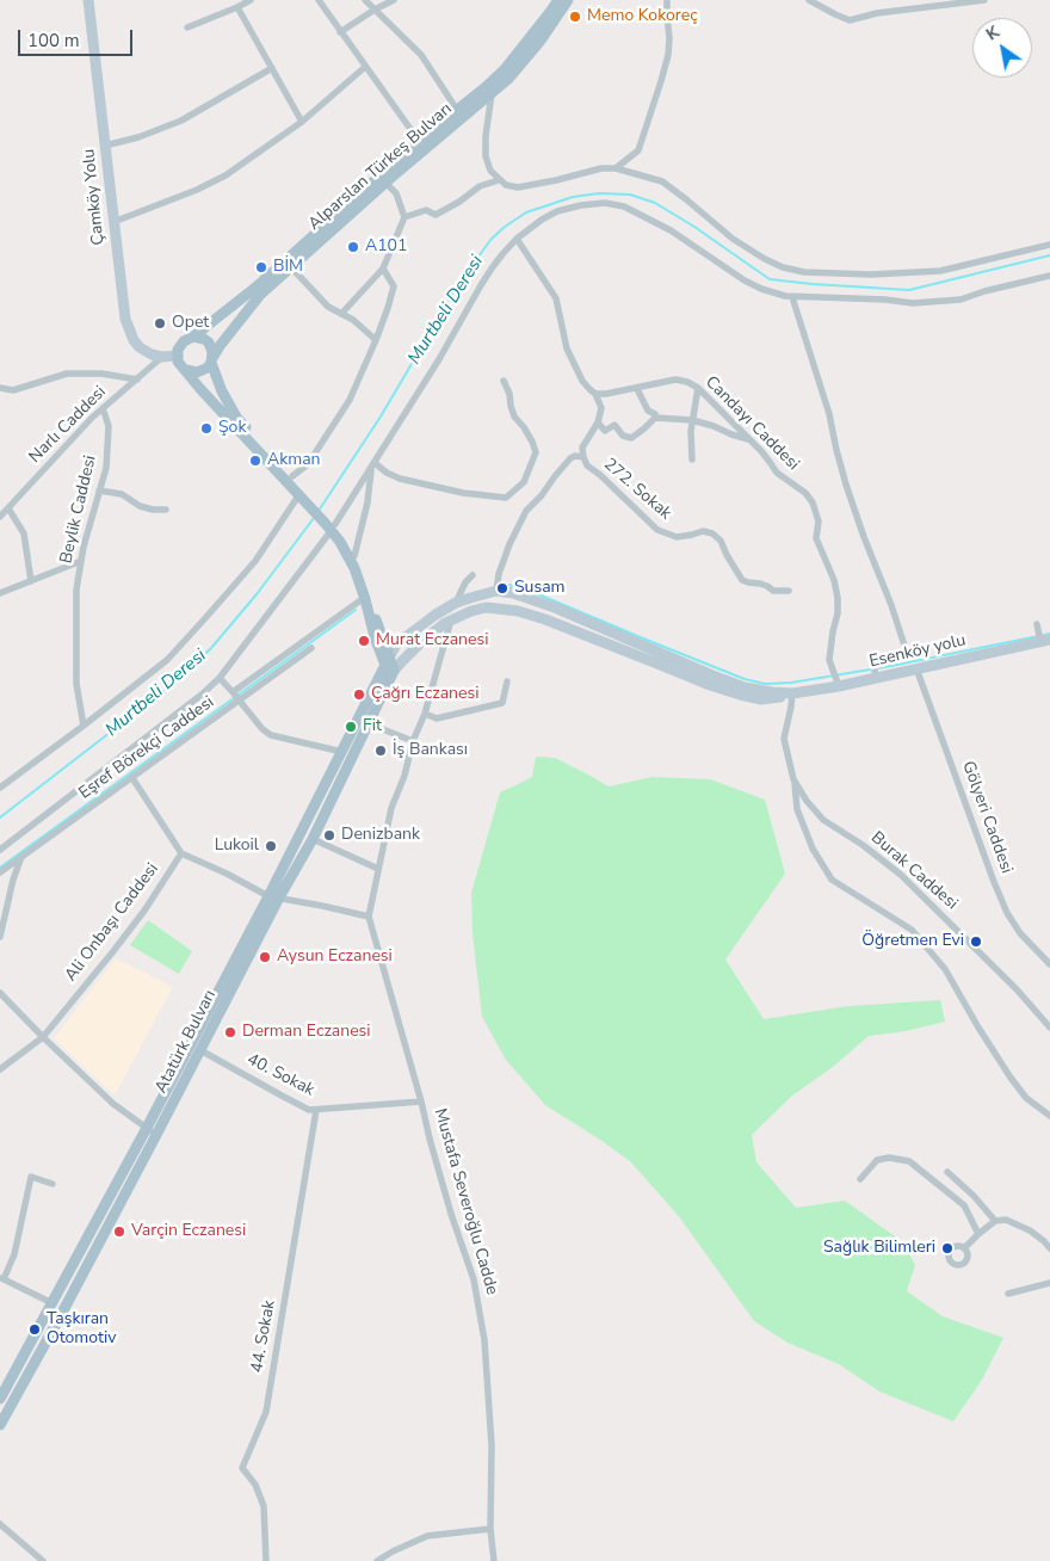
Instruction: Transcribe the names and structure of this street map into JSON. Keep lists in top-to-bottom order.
{
  "streets": {
    "main road": ["Alparslan Türkeş Bulvarı", "Atatürk Bulvarı"],
    "street": [
      "Çamköy Yolu",
      "Candayı Caddesi",
      "Narlı Caddesi",
      "272. Sokak",
      "Beylik Caddesi",
      "Esenköy yolu",
      "Eşref Börekçi Caddesi",
      "Gölyeri Caddesi",
      "Burak Caddesi",
      "Ali Onbaşı Caddesi",
      "40. Sokak",
      "Mustafa Severoğlu Cadde",
      "44. Sokak"
    ]
  },
  "crossings": [
    ["Çamköy Yolu", "Narlı Caddesi"],
    ["Candayı Caddesi", "Esenköy yolu"],
    ["Narlı Caddesi", "Beylik Caddesi"],
    ["Esenköy yolu", "Gölyeri Caddesi"],
    ["Esenköy yolu", "Burak Caddesi"],
    ["Atatürk Bulvarı", "40. Sokak"],
    ["40. Sokak", "Mustafa Severoğlu Cadde"],
    ["40. Sokak", "44. Sokak"]
  ],
  "water": ["Murtbeli Deresi"],
  "places": [
    "Memo Kokoreç",
    "A101",
    "BİM",
    "Opet",
    "Şok",
    "Akman",
    "Susam",
    "Murat Eczanesi",
    "Çağrı Eczanesi",
    "Fit",
    "İş Bankası",
    "Denizbank",
    "Lukoil",
    "Öğretmen Evi",
    "Aysun Eczanesi",
    "Derman Eczanesi",
    "Varçin Eczanesi",
    "Sağlık Bilimleri",
    "Taşkıran Otomotiv"
  ],
  "scale_bar": "100 m",
  "north": "top left"
}
